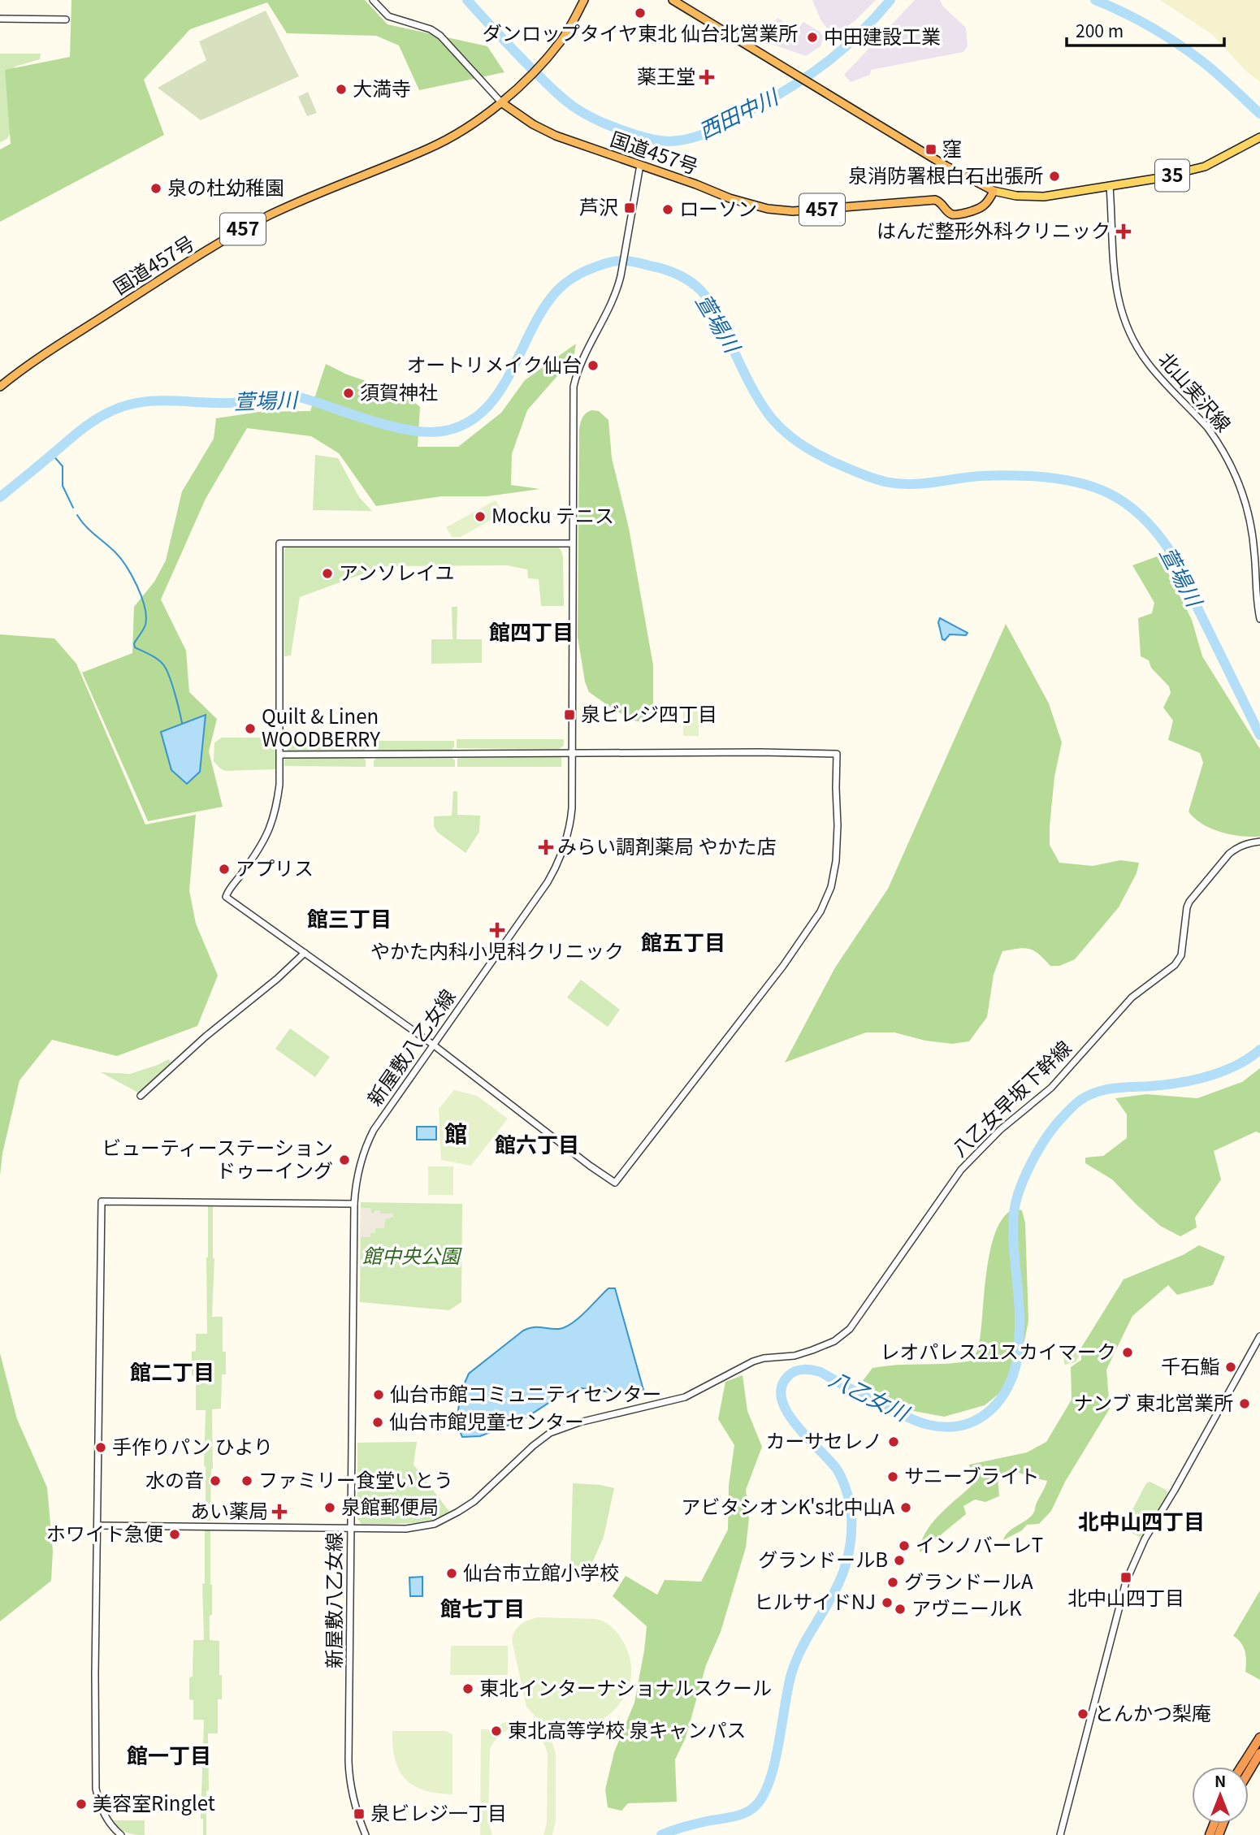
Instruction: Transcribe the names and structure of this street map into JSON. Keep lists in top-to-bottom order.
{
  "streets": {
    "highway": ["国道457号", "457"],
    "main road": ["35"],
    "street": ["北山実沢線", "新屋敷八乙女線", "八乙女早坂下幹線"]
  },
  "crossings": [
    ["国道457号", "35"],
    ["国道457号", "457"],
    ["国道457号", "新屋敷八乙女線"],
    ["35", "北山実沢線"],
    ["新屋敷八乙女線", "八乙女早坂下幹線"]
  ],
  "districts": [
    "館四丁目",
    "館三丁目",
    "館五丁目",
    "館",
    "館六丁目",
    "館二丁目",
    "北中山四丁目",
    "館七丁目",
    "館一丁目"
  ],
  "water": ["西田中川", "萱場川", "八乙女川"],
  "parks": ["館中央公園"],
  "places": {
    "other": [
      "ダンロップタイヤ東北 仙台北営業所",
      "中田建設工業",
      "大満寺",
      "泉消防署根白石出張所",
      "泉の杜幼稚園",
      "ローソン",
      "オートリメイク仙台",
      "須賀神社",
      "Mocku テニス",
      "アンソレイユ",
      "Quilt & Linen WOODBERRY",
      "アプリス",
      "ビューティーステーション ドゥーイング",
      "レオパレス21スカイマーク",
      "千石鮨",
      "仙台市館コミュニティセンター",
      "ナンブ 東北営業所",
      "仙台市館児童センター",
      "カーサセレノ",
      "手作りパン ひより",
      "サニーブライト",
      "水の音",
      "ファミリー食堂いとう",
      "泉館郵便局",
      "アビタシオンK's北中山A",
      "ホワイト急便",
      "インノバーレT",
      "グランドールB",
      "仙台市立館小学校",
      "グランドールA",
      "ヒルサイドNJ",
      "アヴニールK",
      "東北インターナショナルスクール",
      "とんかつ梨庵",
      "東北高等学校 泉キャンパス",
      "美容室Ringlet"
    ],
    "health": [
      "薬王堂",
      "はんだ整形外科クリニック",
      "みらい調剤薬局 やかた店",
      "やかた内科小児科クリニック",
      "あい薬局"
    ],
    "transit": [
      "窪",
      "芦沢",
      "泉ビレジ四丁目",
      "北中山四丁目",
      "泉ビレジ一丁目"
    ]
  },
  "scale_bar": "200 m",
  "north": "top"
}
